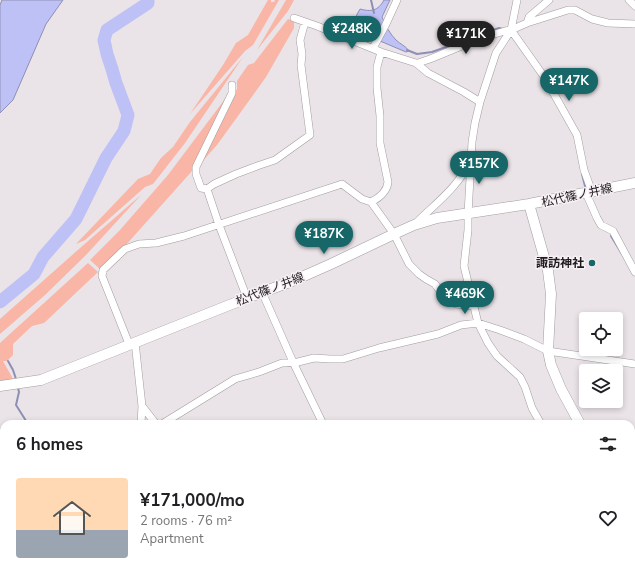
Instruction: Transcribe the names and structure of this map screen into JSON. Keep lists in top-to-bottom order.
{
  "streets": {
    "main road": ["松代篠ノ井線"]
  },
  "places": ["諏訪神社"],
  "page": {
    "price": [
      "¥248K",
      "¥171K",
      "¥147K",
      "¥157K",
      "¥187K",
      "¥469K"
    ],
    "heading": "6 homes",
    "list": [
      {
        "name": "¥171,000/mo",
        "note": "2 rooms · 76 m² · Apartment"
      }
    ]
  }
}
